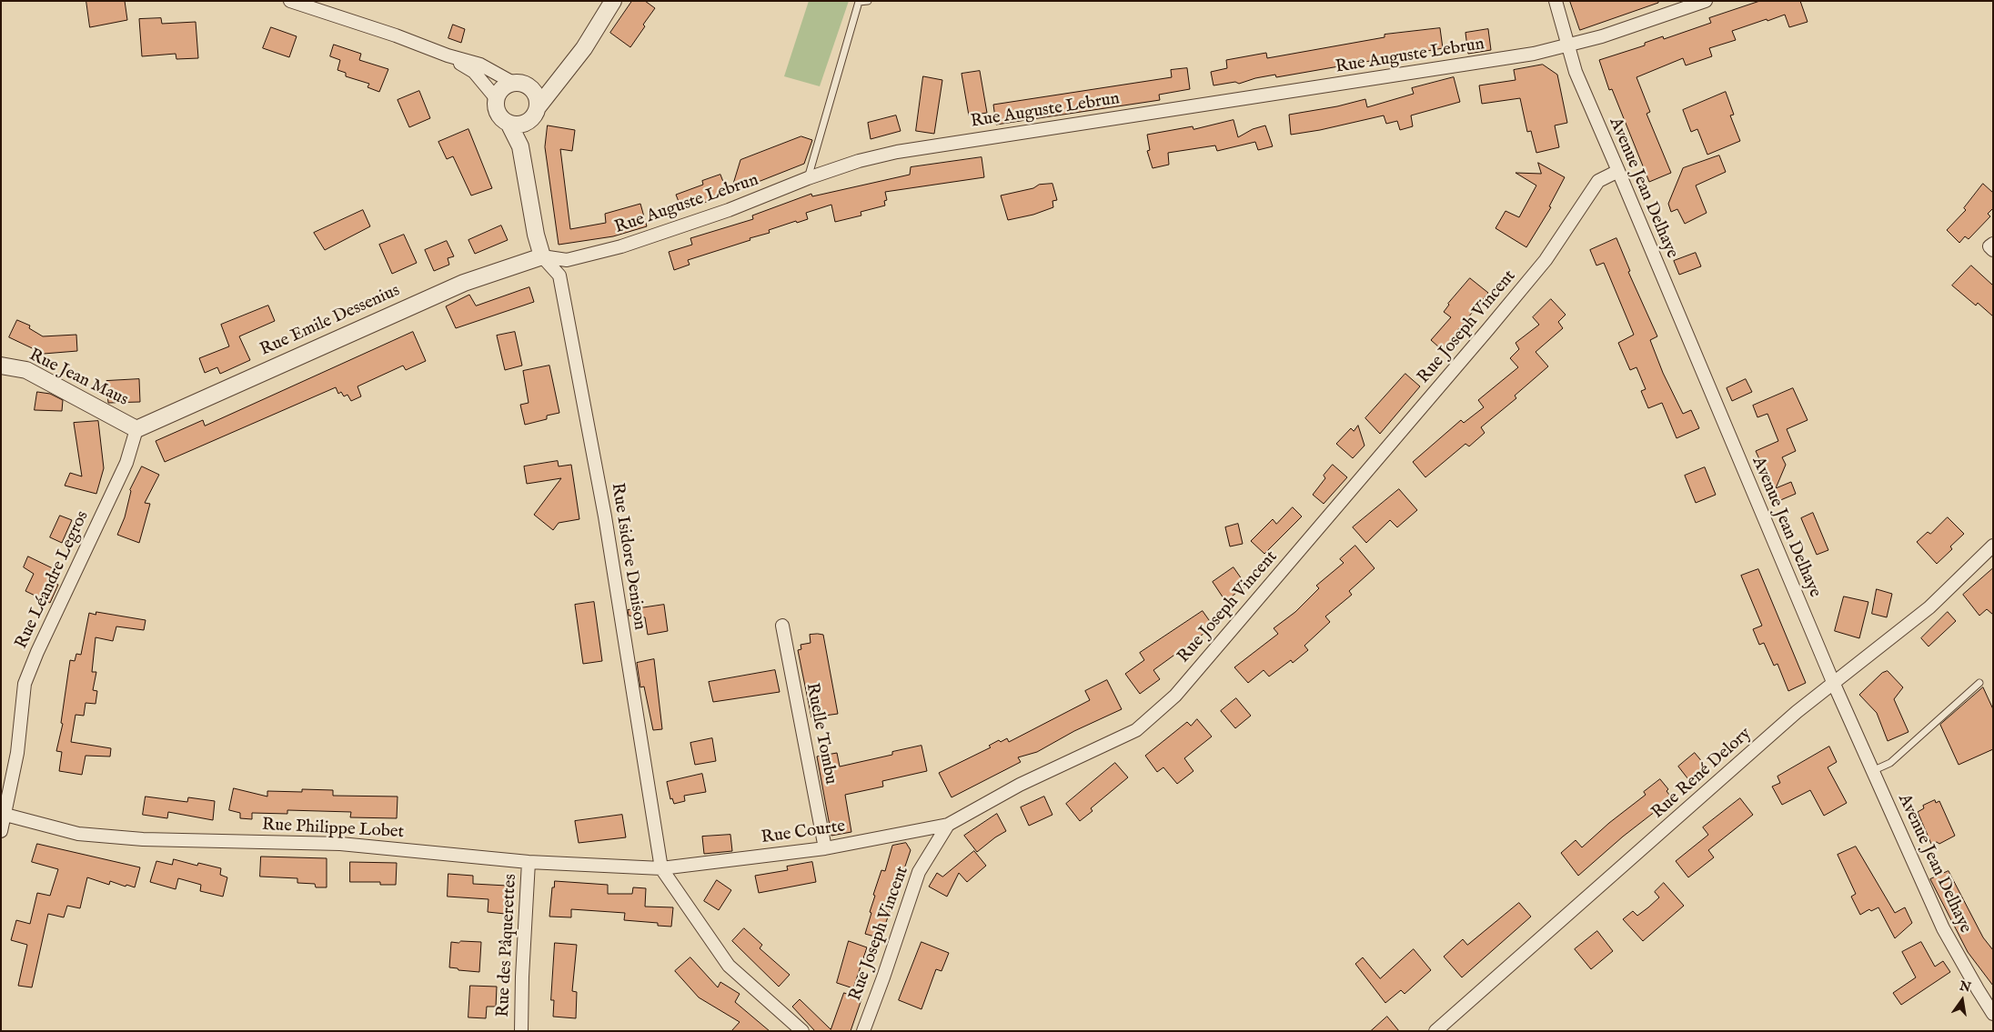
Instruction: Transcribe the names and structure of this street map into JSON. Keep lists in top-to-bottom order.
{
  "streets": {
    "street": [
      "Rue Auguste Lebrun",
      "Avenue Jean Delhaye",
      "Rue Emile Dessenius",
      "Rue Joseph Vincent",
      "Rue Jean Maus",
      "Rue Isidore Denison",
      "Rue Léandre Legros",
      "Ruelle Tombu",
      "Rue René Delory",
      "Rue Philippe Lobet",
      "Rue Courte",
      "Rue des Pâquerettes"
    ]
  },
  "crossings": [
    ["Rue Auguste Lebrun", "Avenue Jean Delhaye"],
    ["Rue Auguste Lebrun", "Rue Emile Dessenius"],
    ["Rue Auguste Lebrun", "Rue Isidore Denison"],
    ["Avenue Jean Delhaye", "Rue Joseph Vincent"],
    ["Avenue Jean Delhaye", "Rue René Delory"],
    ["Rue Emile Dessenius", "Rue Jean Maus"],
    ["Rue Emile Dessenius", "Rue Isidore Denison"],
    ["Rue Emile Dessenius", "Rue Léandre Legros"],
    ["Rue Joseph Vincent", "Rue Courte"],
    ["Rue Jean Maus", "Rue Léandre Legros"],
    ["Rue Isidore Denison", "Rue Philippe Lobet"],
    ["Rue Isidore Denison", "Rue Courte"],
    ["Rue Léandre Legros", "Rue Philippe Lobet"],
    ["Ruelle Tombu", "Rue Courte"],
    ["Rue Philippe Lobet", "Rue Courte"],
    ["Rue Philippe Lobet", "Rue des Pâquerettes"]
  ],
  "north": "top"
}
